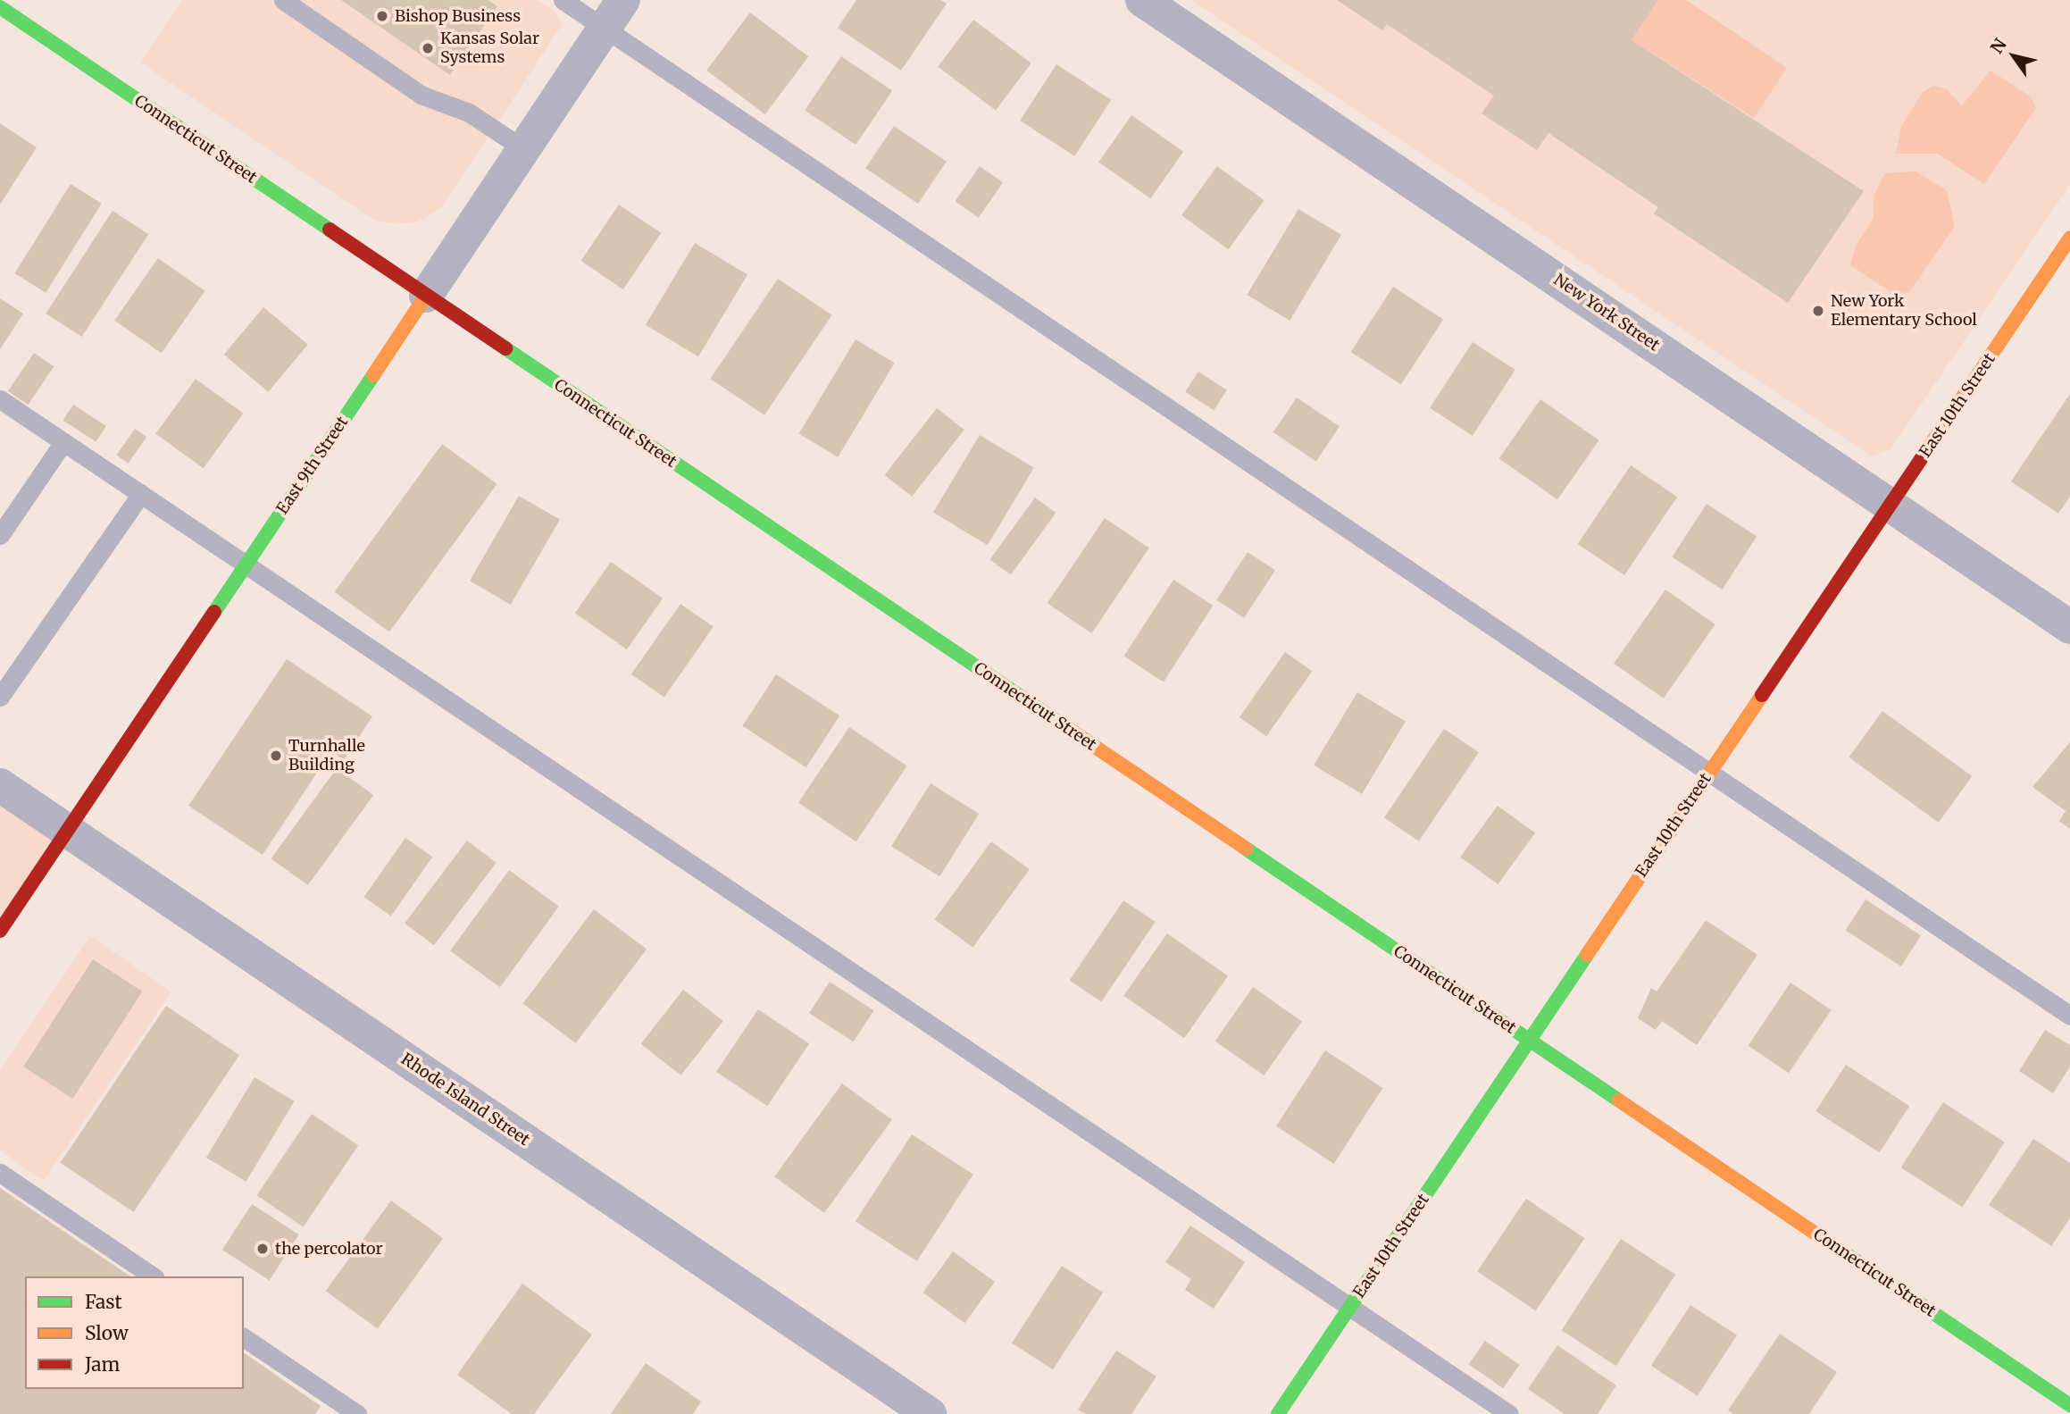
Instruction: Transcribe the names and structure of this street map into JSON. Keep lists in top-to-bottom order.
{
  "streets": {
    "street": [
      "Connecticut Street",
      "New York Street",
      "East 10th Street",
      "East 9th Street",
      "Rhode Island Street"
    ]
  },
  "crossings": [
    ["Connecticut Street", "East 10th Street"],
    ["Connecticut Street", "East 9th Street"],
    ["New York Street", "East 10th Street"],
    ["East 9th Street", "Rhode Island Street"]
  ],
  "places": [
    "Bishop Business",
    "Kansas Solar Systems",
    "New York Elementary School",
    "Turnhalle Building",
    "the percolator"
  ],
  "legend": ["Fast", "Slow", "Jam"],
  "north": "top left"
}
